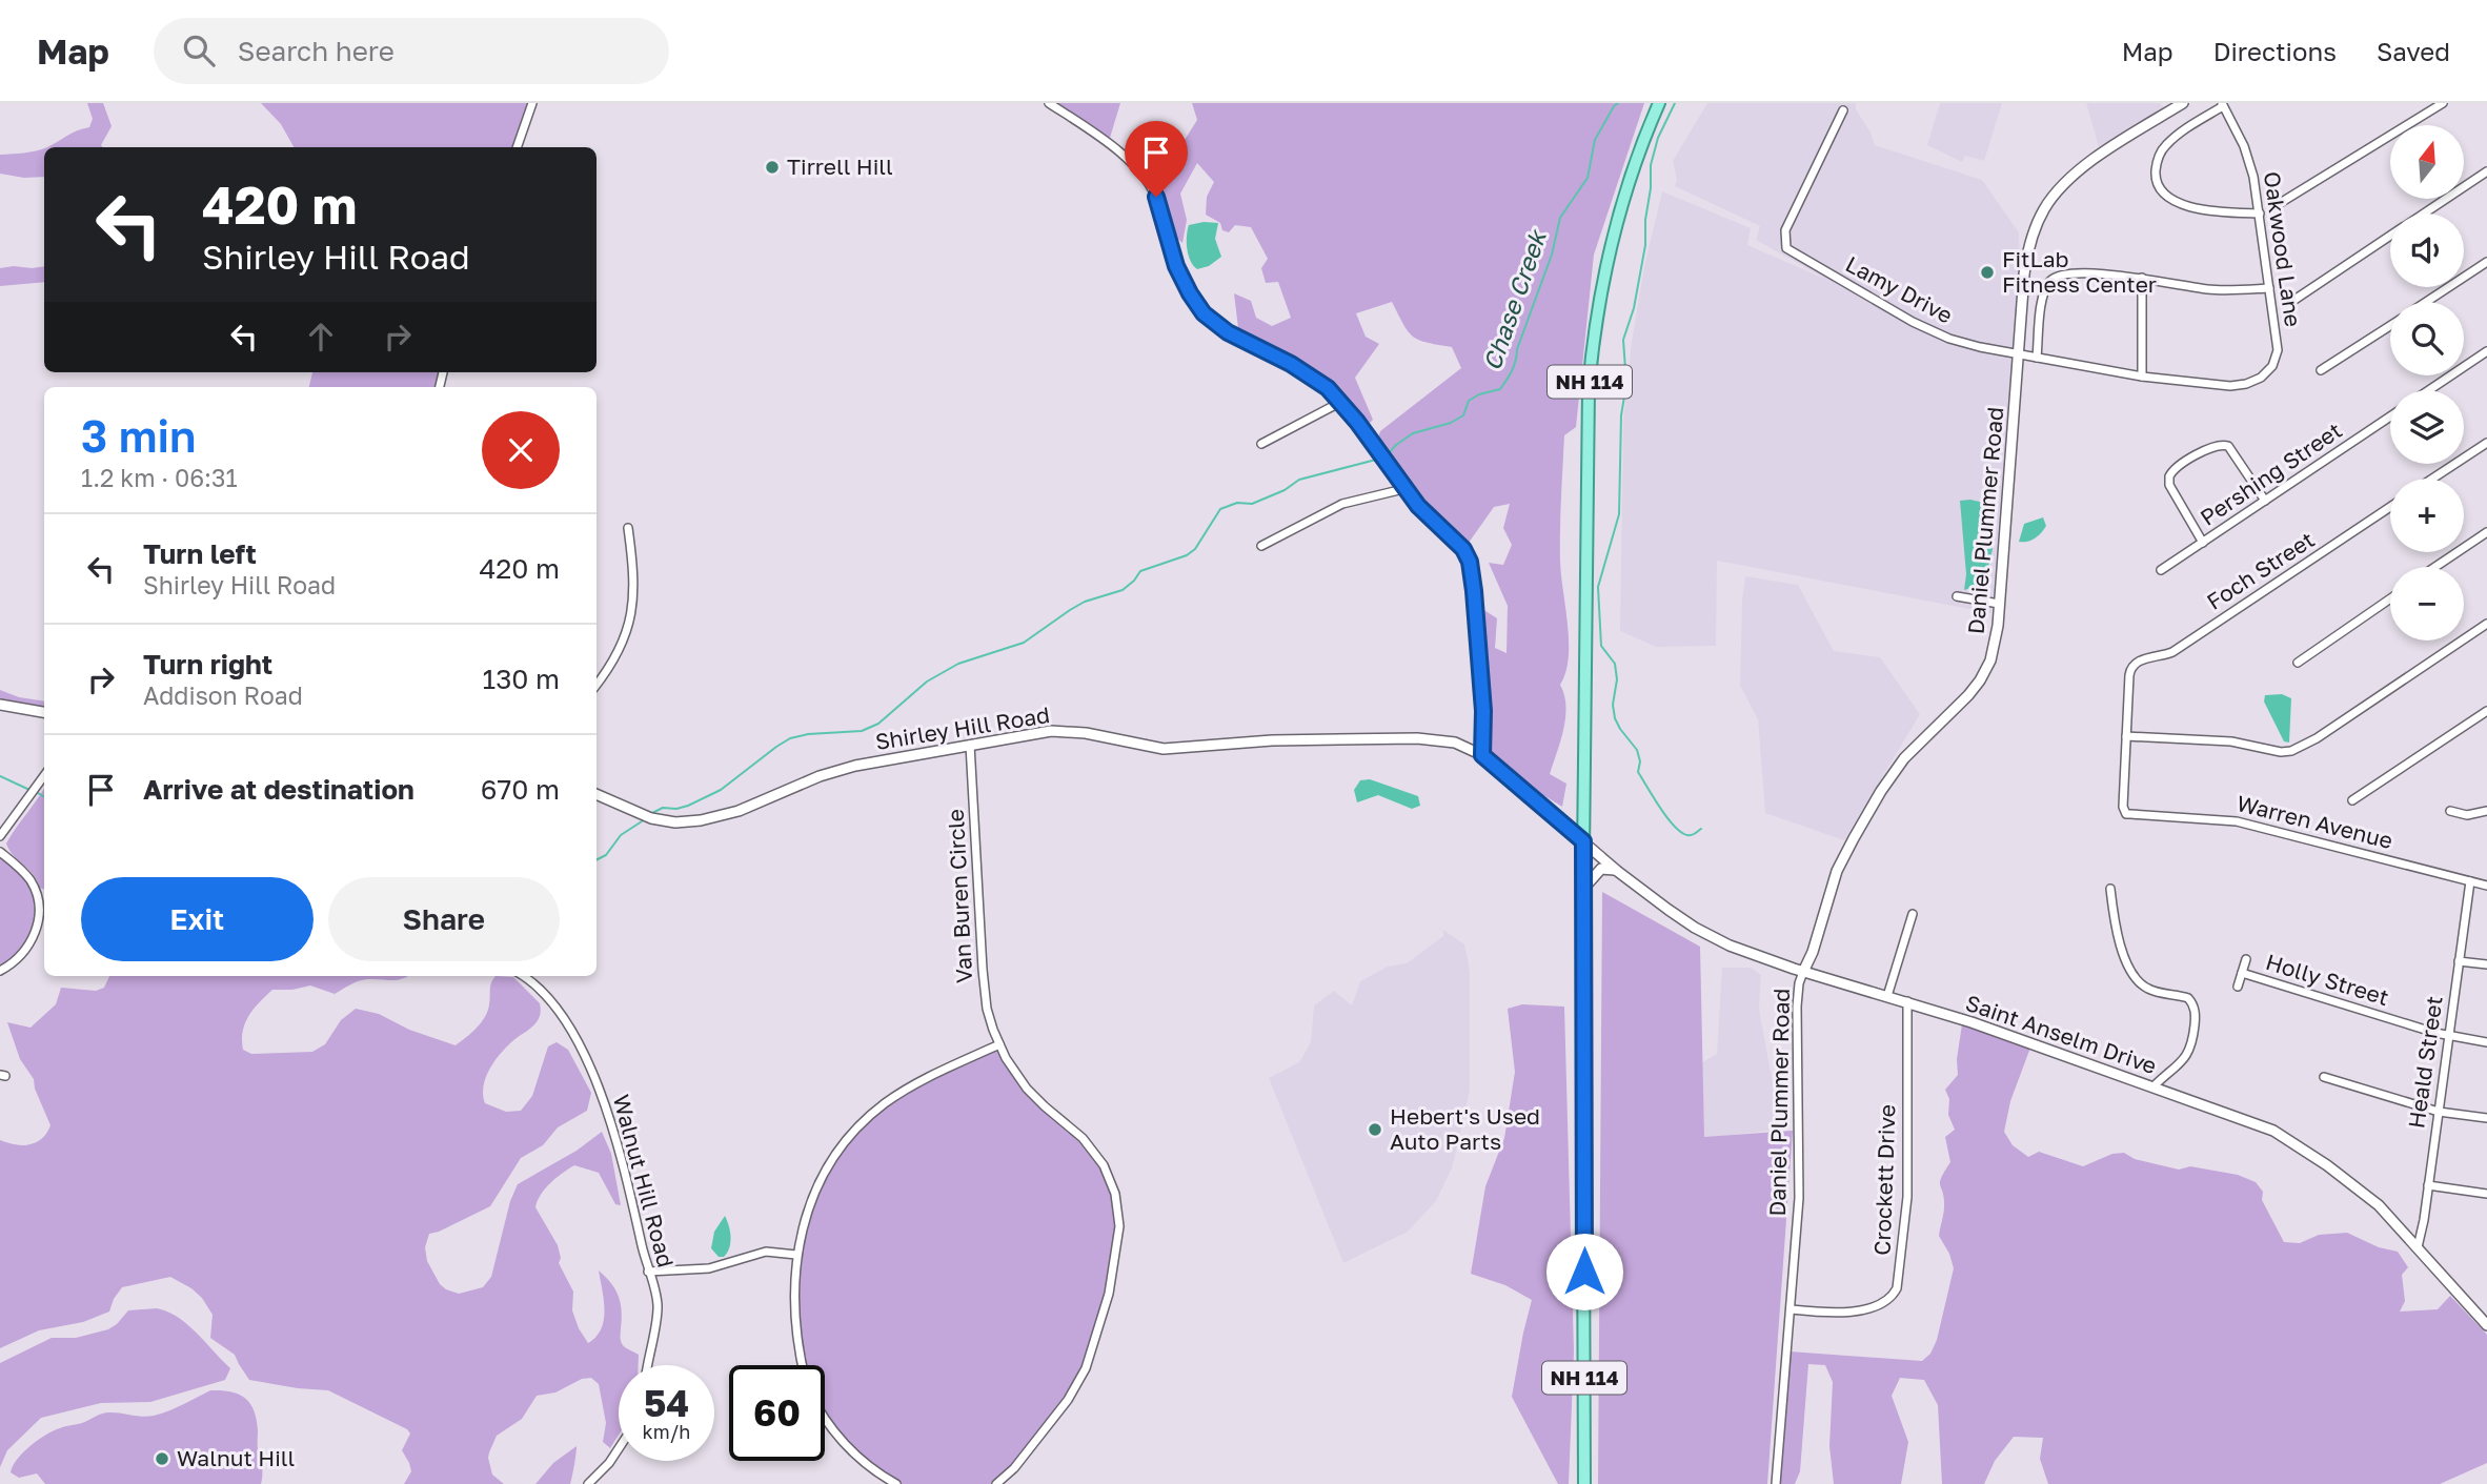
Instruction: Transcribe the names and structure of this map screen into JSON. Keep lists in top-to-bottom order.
{
  "streets": {
    "main road": ["NH 114"],
    "street": [
      "Oakwood Lane",
      "Lamy Drive",
      "Pershing Street",
      "Daniel Plummer Road",
      "Foch Street",
      "Shirley Hill Road",
      "Warren Avenue",
      "Van Buren Circle",
      "Holly Street",
      "Saint Anselm Drive",
      "Heald Street",
      "Crockett Drive",
      "Walnut Hill Road"
    ]
  },
  "crossings": [
    ["Oakwood Lane", "Lamy Drive"],
    ["Oakwood Lane", "Daniel Plummer Road"],
    ["Lamy Drive", "Daniel Plummer Road"],
    ["NH 114", "Shirley Hill Road"],
    ["NH 114", "Saint Anselm Drive"],
    ["Daniel Plummer Road", "Saint Anselm Drive"],
    ["Daniel Plummer Road", "Crockett Drive"],
    ["Foch Street", "Warren Avenue"],
    ["Shirley Hill Road", "Van Buren Circle"],
    ["Shirley Hill Road", "Saint Anselm Drive"],
    ["Warren Avenue", "Heald Street"],
    ["Holly Street", "Heald Street"],
    ["Saint Anselm Drive", "Heald Street"],
    ["Saint Anselm Drive", "Crockett Drive"]
  ],
  "water": ["Chase Creek"],
  "places": [
    "Tirrell Hill",
    "FitLab Fitness Center",
    "Hebert's Used Auto Parts",
    "Walnut Hill"
  ],
  "north": "top",
  "page": {
    "header": "Map",
    "search": "Search here",
    "nav": ["Map", "Directions", "Saved"],
    "map_buttons": ["+", "−"],
    "turn": ["420 m", "Shirley Hill Road"],
    "heading": ["3 min", "1.2 km · 06:31"],
    "list": [
      {
        "name": "Turn left",
        "note": "Shirley Hill Road",
        "value": "420 m"
      },
      {
        "name": "Turn right",
        "note": "Addison Road",
        "value": "130 m"
      },
      {
        "name": "Arrive at destination",
        "value": "670 m"
      }
    ],
    "buttons": ["Exit", "Share"],
    "speed": "54 km/h",
    "limit": "60"
  }
}
